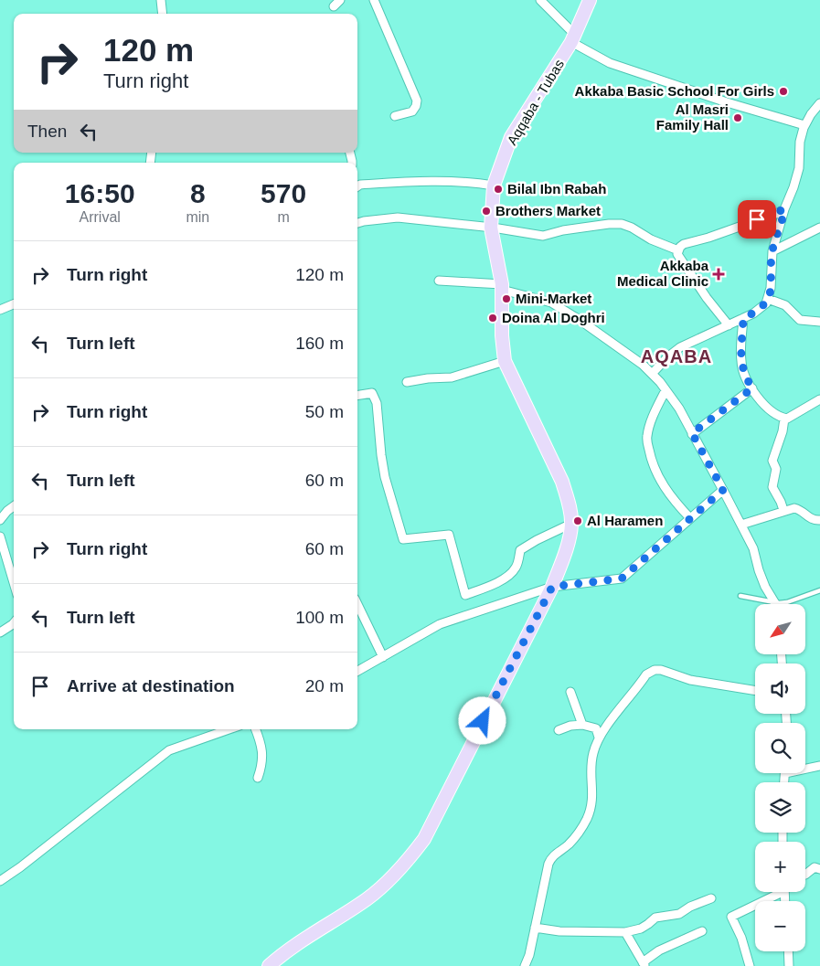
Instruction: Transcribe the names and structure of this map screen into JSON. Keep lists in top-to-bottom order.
{
  "streets": {
    "main road": ["Aqqaba - Tubas"]
  },
  "districts": ["AQABA"],
  "places": {
    "other": [
      "Akkaba Basic School For Girls",
      "Al Masri Family Hall",
      "Bilal Ibn Rabah",
      "Brothers Market",
      "Mini-Market",
      "Doina Al Doghri",
      "Al Haramen"
    ],
    "health": ["Akkaba Medical Clinic"]
  },
  "north": "bottom left",
  "page": {
    "turn": ["120 m", "Turn right"],
    "then": "Then",
    "eta": [
      "16:50",
      "Arrival",
      "8",
      "min",
      "570",
      "m"
    ],
    "list": [
      {
        "name": "Turn right",
        "value": "120 m"
      },
      {
        "name": "Turn left",
        "value": "160 m"
      },
      {
        "name": "Turn right",
        "value": "50 m"
      },
      {
        "name": "Turn left",
        "value": "60 m"
      },
      {
        "name": "Turn right",
        "value": "60 m"
      },
      {
        "name": "Turn left",
        "value": "100 m"
      },
      {
        "name": "Arrive at destination",
        "value": "20 m"
      }
    ],
    "map_buttons": ["+", "−"]
  }
}
